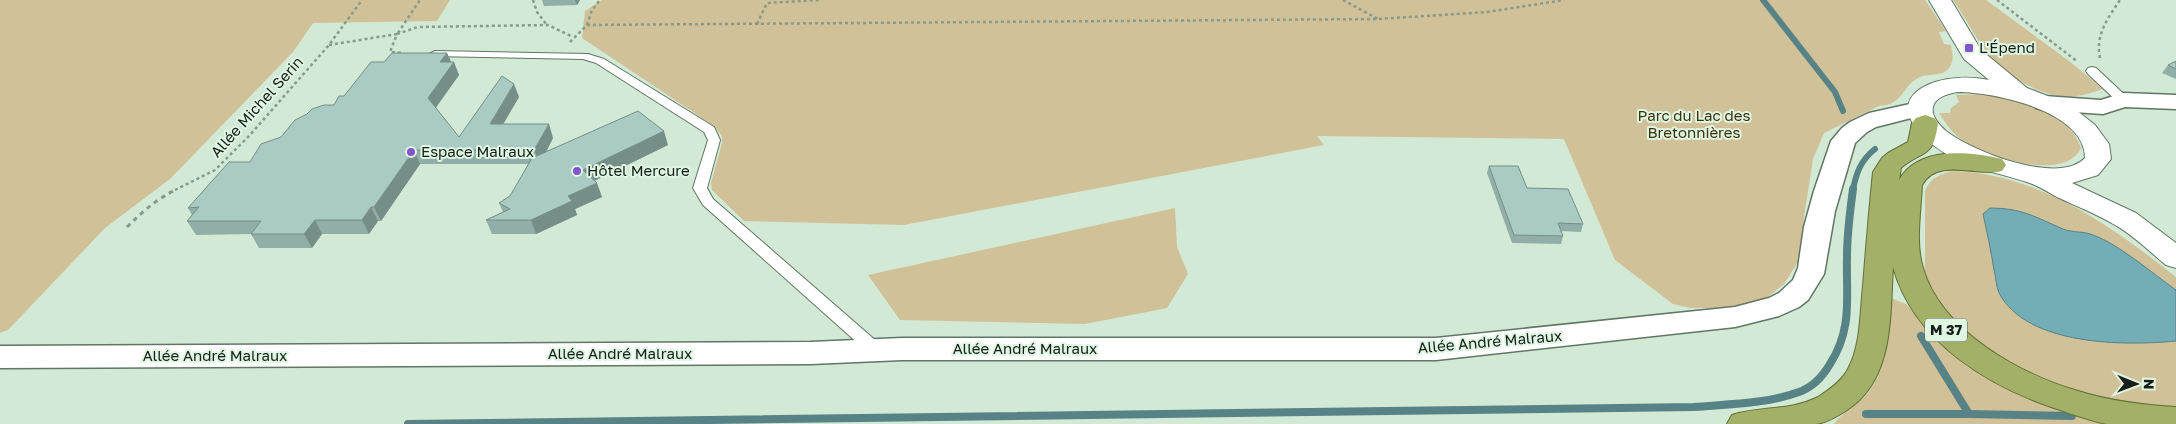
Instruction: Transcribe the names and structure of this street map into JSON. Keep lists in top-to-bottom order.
{
  "streets": {
    "highway": ["M 37"],
    "street": ["Allée André Malraux"],
    "path": ["Allée Michel Serin"]
  },
  "parks": ["Parc du Lac des Bretonnières"],
  "places": {
    "transit": ["L'Épend"],
    "other": ["Espace Malraux", "Hôtel Mercure"]
  },
  "north": "right"
}
